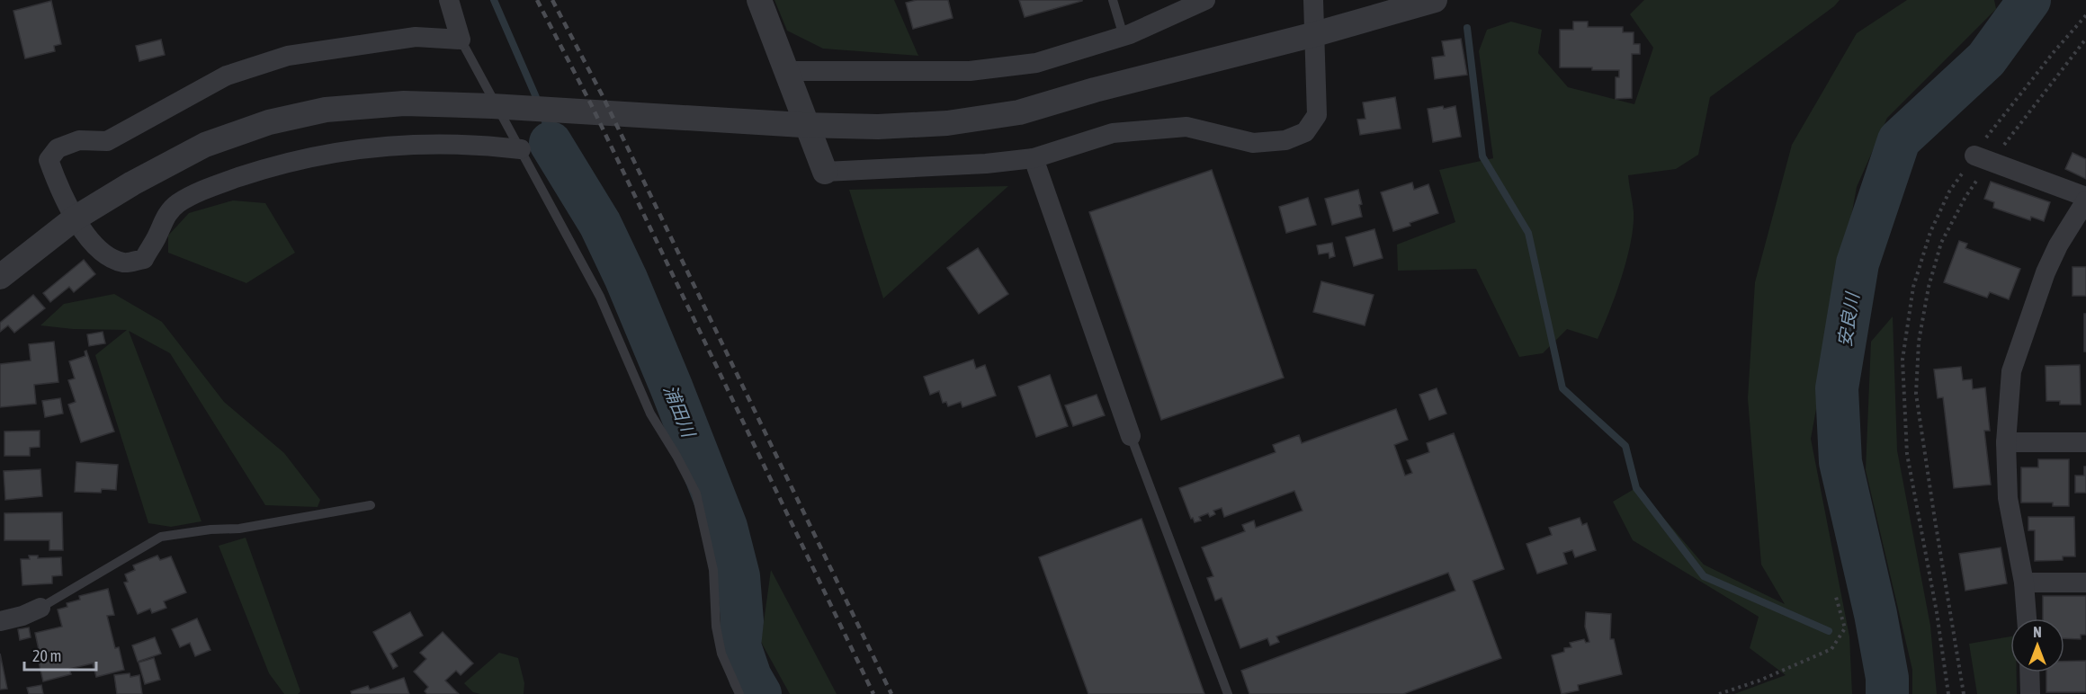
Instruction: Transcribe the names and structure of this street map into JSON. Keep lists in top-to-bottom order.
{
  "water": ["安良川", "浦田川"],
  "scale_bar": "20 m",
  "north": "top"
}
